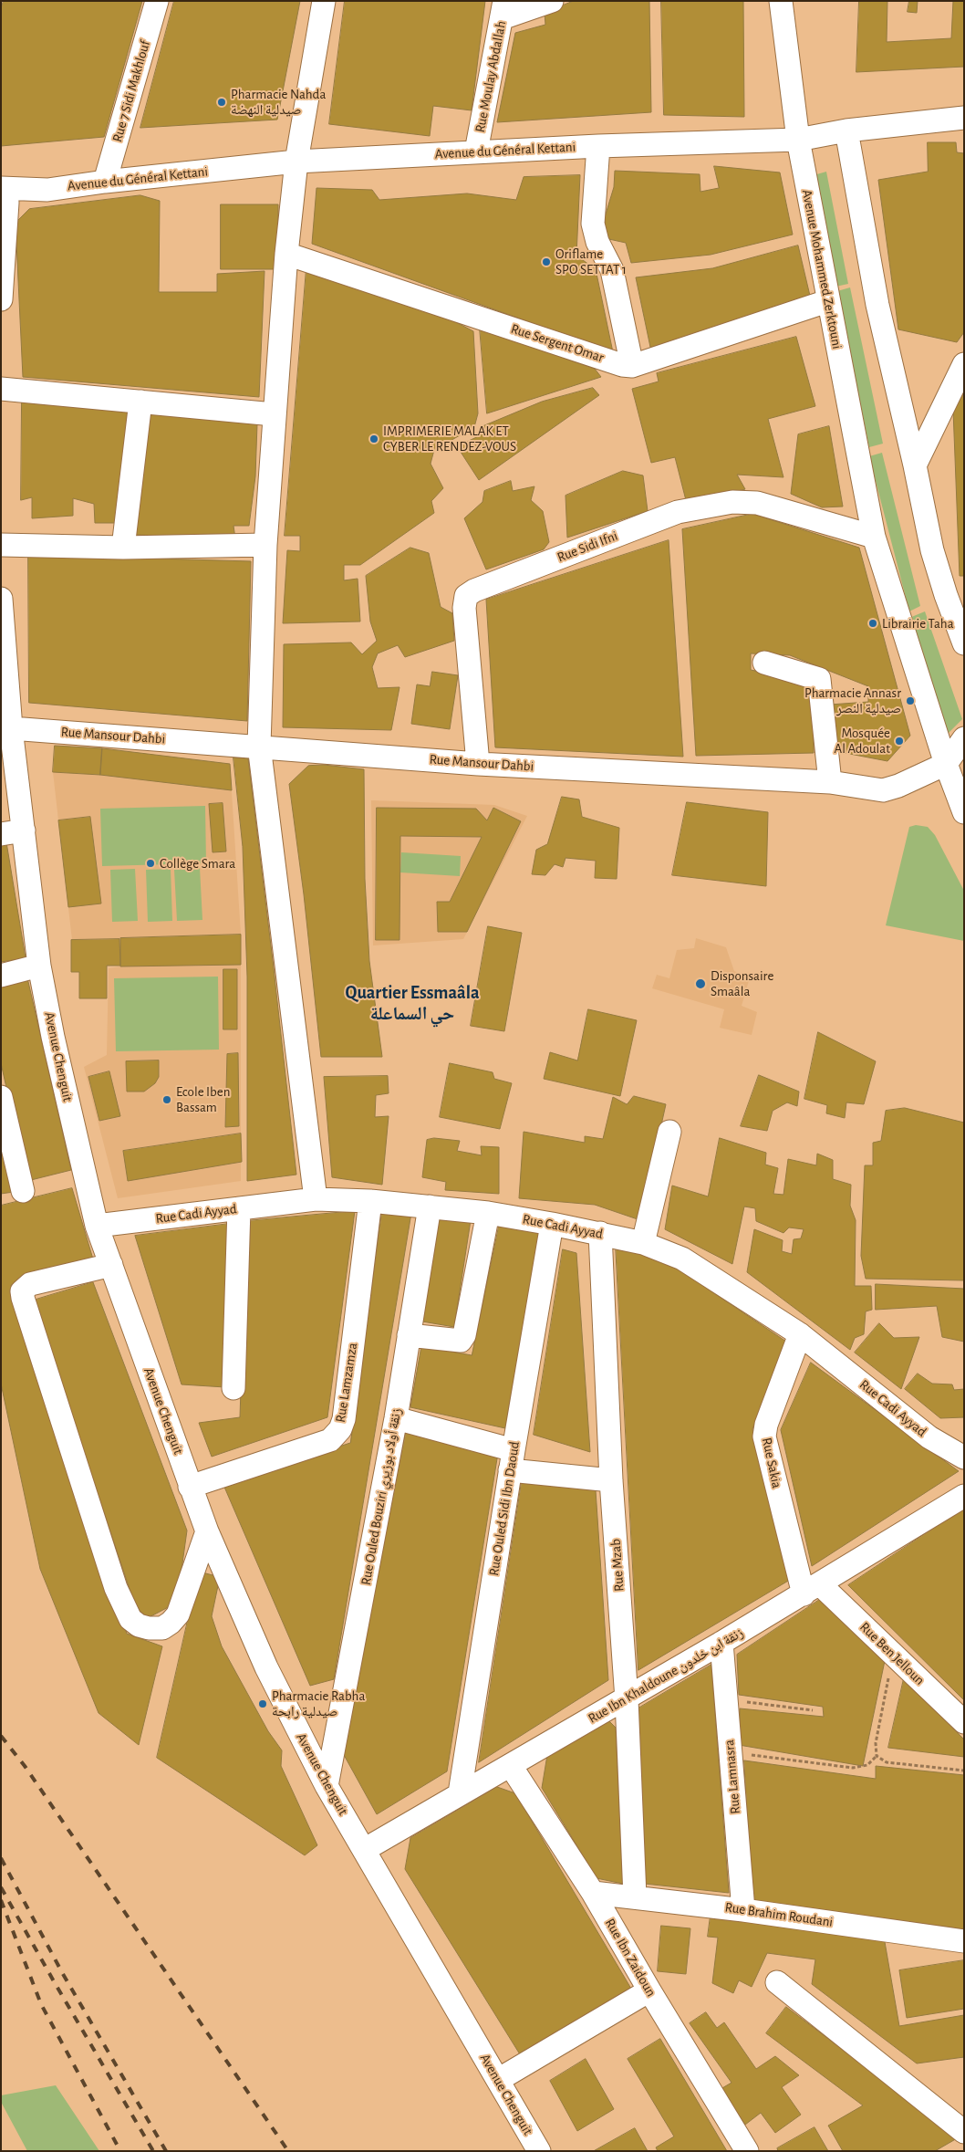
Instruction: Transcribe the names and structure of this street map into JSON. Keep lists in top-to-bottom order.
{
  "streets": {
    "street": [
      "Rue Moulay Abdallah",
      "Rue 7 Sidi Makhlouf",
      "Avenue du Général Kettani",
      "Avenue Mohammed Zerktouni",
      "Rue Sergent Omar",
      "Rue Sidi Ifni",
      "Rue Mansour Dahbi",
      "Avenue Chenguit",
      "Rue Cadi Ayyad",
      "Rue Lamzamza",
      "Rue Sakia",
      "Rue Ouled Bouziri زنقة أولاد بوزيري",
      "Rue Ouled Sidi Ibn Daoud",
      "Rue Mzab",
      "Rue Ben Jelloun",
      "Rue Ibn Khaldoune زنقة ابن خلدون",
      "Rue Lamnasra",
      "Rue Brahim Roudani",
      "Rue Ibn Zaidoun"
    ]
  },
  "crossings": [
    ["Rue Moulay Abdallah", "Avenue du Général Kettani"],
    ["Rue 7 Sidi Makhlouf", "Avenue du Général Kettani"],
    ["Avenue du Général Kettani", "Avenue Mohammed Zerktouni"],
    ["Avenue Mohammed Zerktouni", "Rue Sidi Ifni"],
    ["Avenue Mohammed Zerktouni", "Rue Mansour Dahbi"],
    ["Rue Sidi Ifni", "Rue Mansour Dahbi"],
    ["Rue Mansour Dahbi", "Avenue Chenguit"],
    ["Avenue Chenguit", "Rue Cadi Ayyad"],
    ["Avenue Chenguit", "Rue Lamzamza"],
    ["Avenue Chenguit", "Rue Ouled Bouziri زنقة أولاد بوزيري"],
    ["Avenue Chenguit", "Rue Ibn Khaldoune زنقة ابن خلدون"],
    ["Rue Cadi Ayyad", "Rue Lamzamza"],
    ["Rue Cadi Ayyad", "Rue Sakia"],
    ["Rue Cadi Ayyad", "Rue Ouled Bouziri زنقة أولاد بوزيري"],
    ["Rue Cadi Ayyad", "Rue Ouled Sidi Ibn Daoud"],
    ["Rue Cadi Ayyad", "Rue Mzab"],
    ["Rue Sakia", "Rue Ben Jelloun"],
    ["Rue Sakia", "Rue Ibn Khaldoune زنقة ابن خلدون"],
    ["Rue Ouled Sidi Ibn Daoud", "Rue Ibn Khaldoune زنقة ابن خلدون"],
    ["Rue Mzab", "Rue Ibn Khaldoune زنقة ابن خلدون"],
    ["Rue Mzab", "Rue Brahim Roudani"],
    ["Rue Ben Jelloun", "Rue Ibn Khaldoune زنقة ابن خلدون"],
    ["Rue Ibn Khaldoune زنقة ابن خلدون", "Rue Lamnasra"],
    ["Rue Ibn Khaldoune زنقة ابن خلدون", "Rue Ibn Zaidoun"],
    ["Rue Lamnasra", "Rue Brahim Roudani"],
    ["Rue Brahim Roudani", "Rue Ibn Zaidoun"]
  ],
  "districts": ["Quartier Essmaâla حي السماعلة"],
  "places": [
    "Pharmacie Nahda صيدلية النهضة",
    "Oriflame SPO SETTAT 1",
    "IMPRIMERIE MALAK ET CYBER LE RENDEZ-VOUS",
    "Librairie Taha",
    "Pharmacie Annasr صيدلية النصر",
    "Mosquée Al Adoulat",
    "Collège Smara",
    "Disponsaire Smaâla",
    "Ecole Iben Bassam",
    "Pharmacie Rabha صيدلية رابحة"
  ]
}
